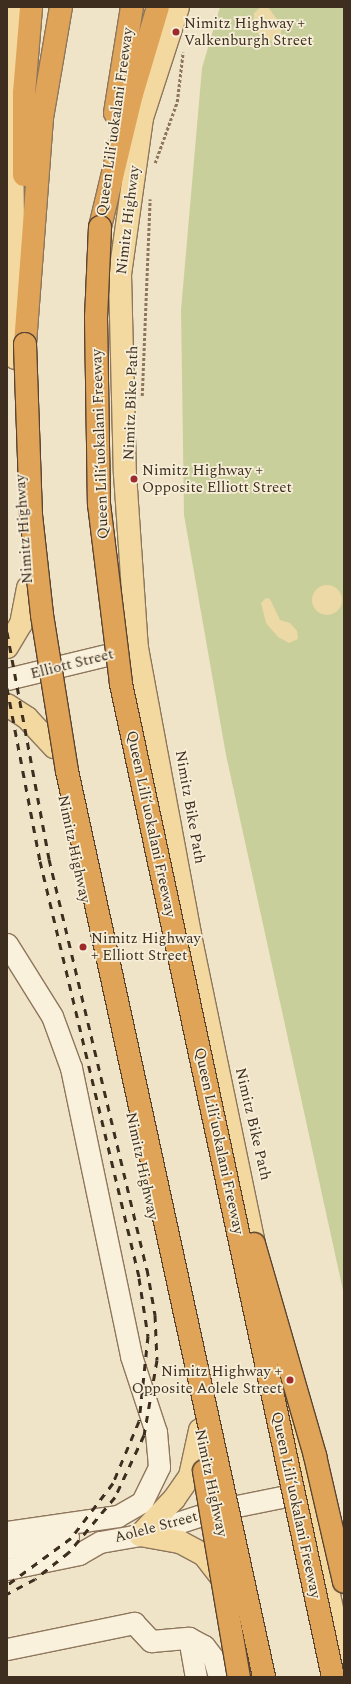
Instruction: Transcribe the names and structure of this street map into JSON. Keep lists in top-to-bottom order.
{
  "streets": {
    "highway": ["Queen Liliʻuokalani Freeway"],
    "main road": ["Nimitz Highway"],
    "street": ["Elliott Street", "Aolele Street"],
    "path": ["Nimitz Bike Path"]
  },
  "crossings": [
    ["Nimitz Highway", "Elliott Street"],
    ["Nimitz Highway", "Aolele Street"]
  ],
  "places": [
    "Nimitz Highway + Valkenburgh Street",
    "Nimitz Highway + Opposite Elliott Street",
    "Nimitz Highway + Elliott Street",
    "Nimitz Highway + Opposite Aolele Street"
  ]
}
